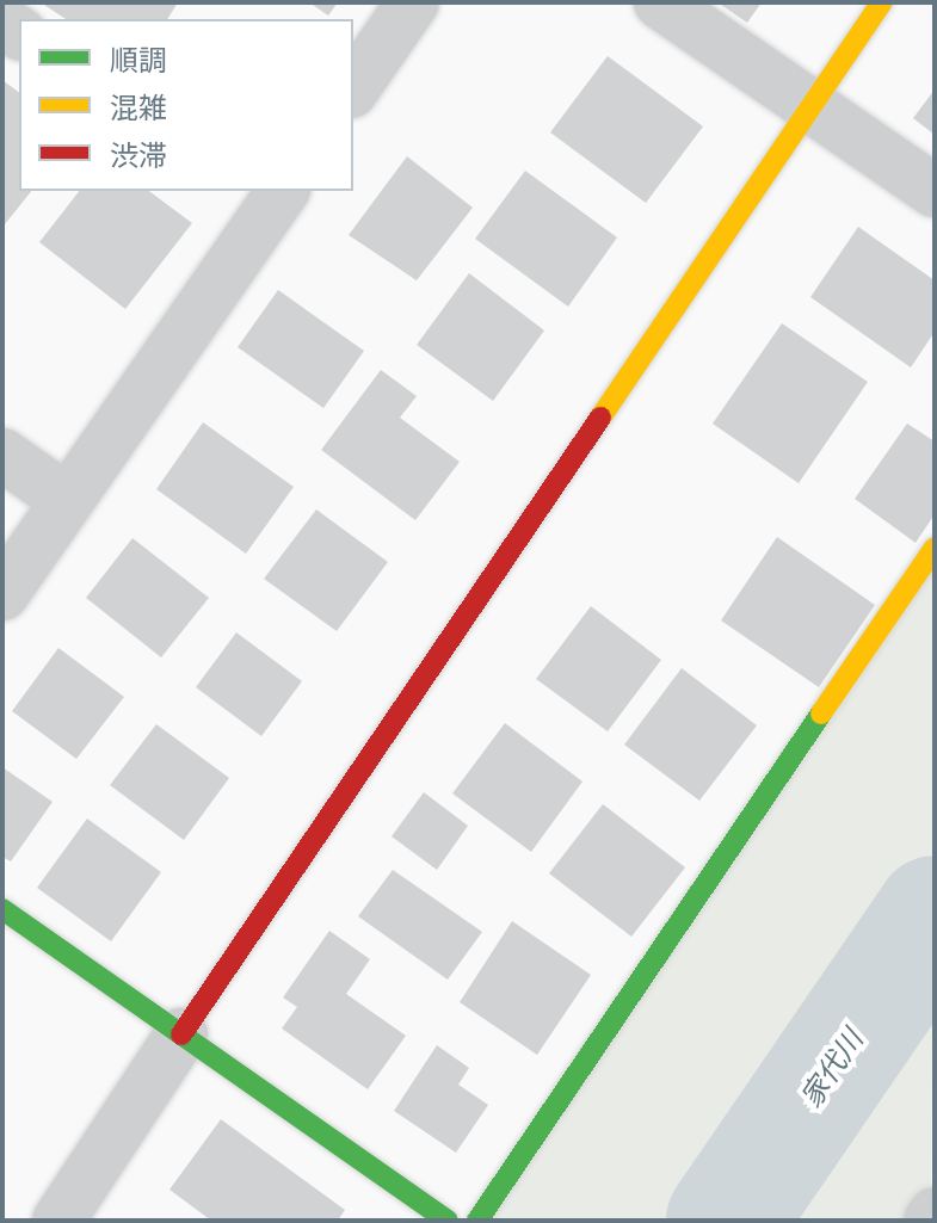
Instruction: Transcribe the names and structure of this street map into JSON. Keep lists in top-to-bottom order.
{
  "water": ["家代川"],
  "legend": ["順調", "混雑", "渋滞"]
}
